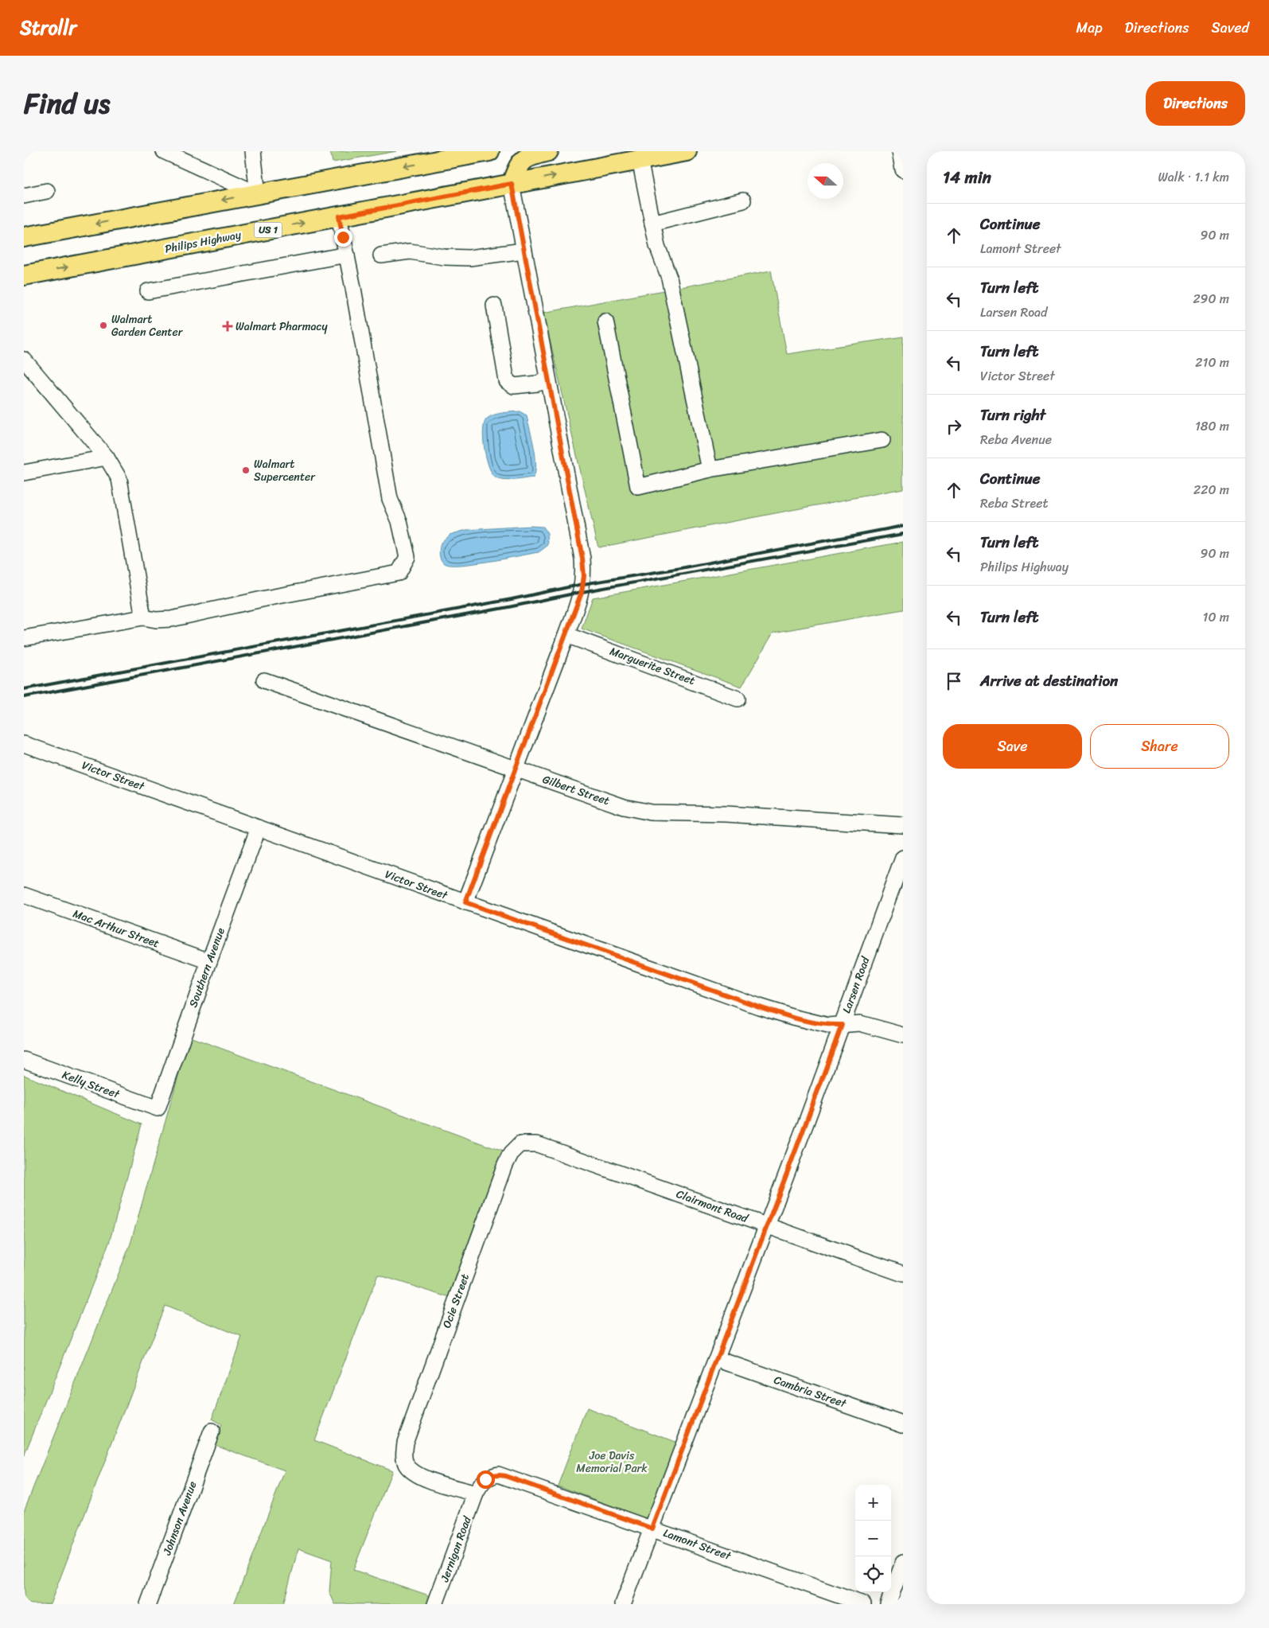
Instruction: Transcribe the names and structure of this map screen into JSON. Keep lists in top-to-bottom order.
{
  "streets": {
    "main road": ["US 1", "Philips Highway"],
    "street": [
      "Marguerite Street",
      "Victor Street",
      "Gilbert Street",
      "Mac Arthur Street",
      "Southern Avenue",
      "Larsen Road",
      "Kelly Street",
      "Clairmont Road",
      "Ocie Street",
      "Cambria Street",
      "Johnson Avenue",
      "Lamont Street",
      "Jernigan Road"
    ]
  },
  "crossings": [
    ["Victor Street", "Southern Avenue"],
    ["Victor Street", "Larsen Road"],
    ["Mac Arthur Street", "Southern Avenue"],
    ["Southern Avenue", "Kelly Street"],
    ["Larsen Road", "Clairmont Road"],
    ["Larsen Road", "Cambria Street"],
    ["Larsen Road", "Lamont Street"],
    ["Clairmont Road", "Ocie Street"],
    ["Ocie Street", "Lamont Street"],
    ["Ocie Street", "Jernigan Road"],
    ["Lamont Street", "Jernigan Road"]
  ],
  "parks": ["Joe Davis Memorial Park"],
  "places": {
    "other": ["Walmart Garden Center", "Walmart Supercenter"],
    "health": ["Walmart Pharmacy"]
  },
  "north": "left",
  "page": {
    "header": "Strollr",
    "nav": ["Map", "Directions", "Saved"],
    "title": "Find us",
    "buttons": [
      "Directions",
      ["Save", "Share"]
    ],
    "heading": ["14 min", "Walk · 1.1 km"],
    "list": [
      ["Continue", "Lamont Street", "90 m"],
      ["Turn left", "Larsen Road", "290 m"],
      ["Turn left", "Victor Street", "210 m"],
      ["Turn right", "Reba Avenue", "180 m"],
      ["Continue", "Reba Street", "220 m"],
      ["Turn left", "Philips Highway", "90 m"],
      ["Turn left", "10 m"],
      "Arrive at destination"
    ],
    "map_buttons": ["+", "−"]
  }
}
